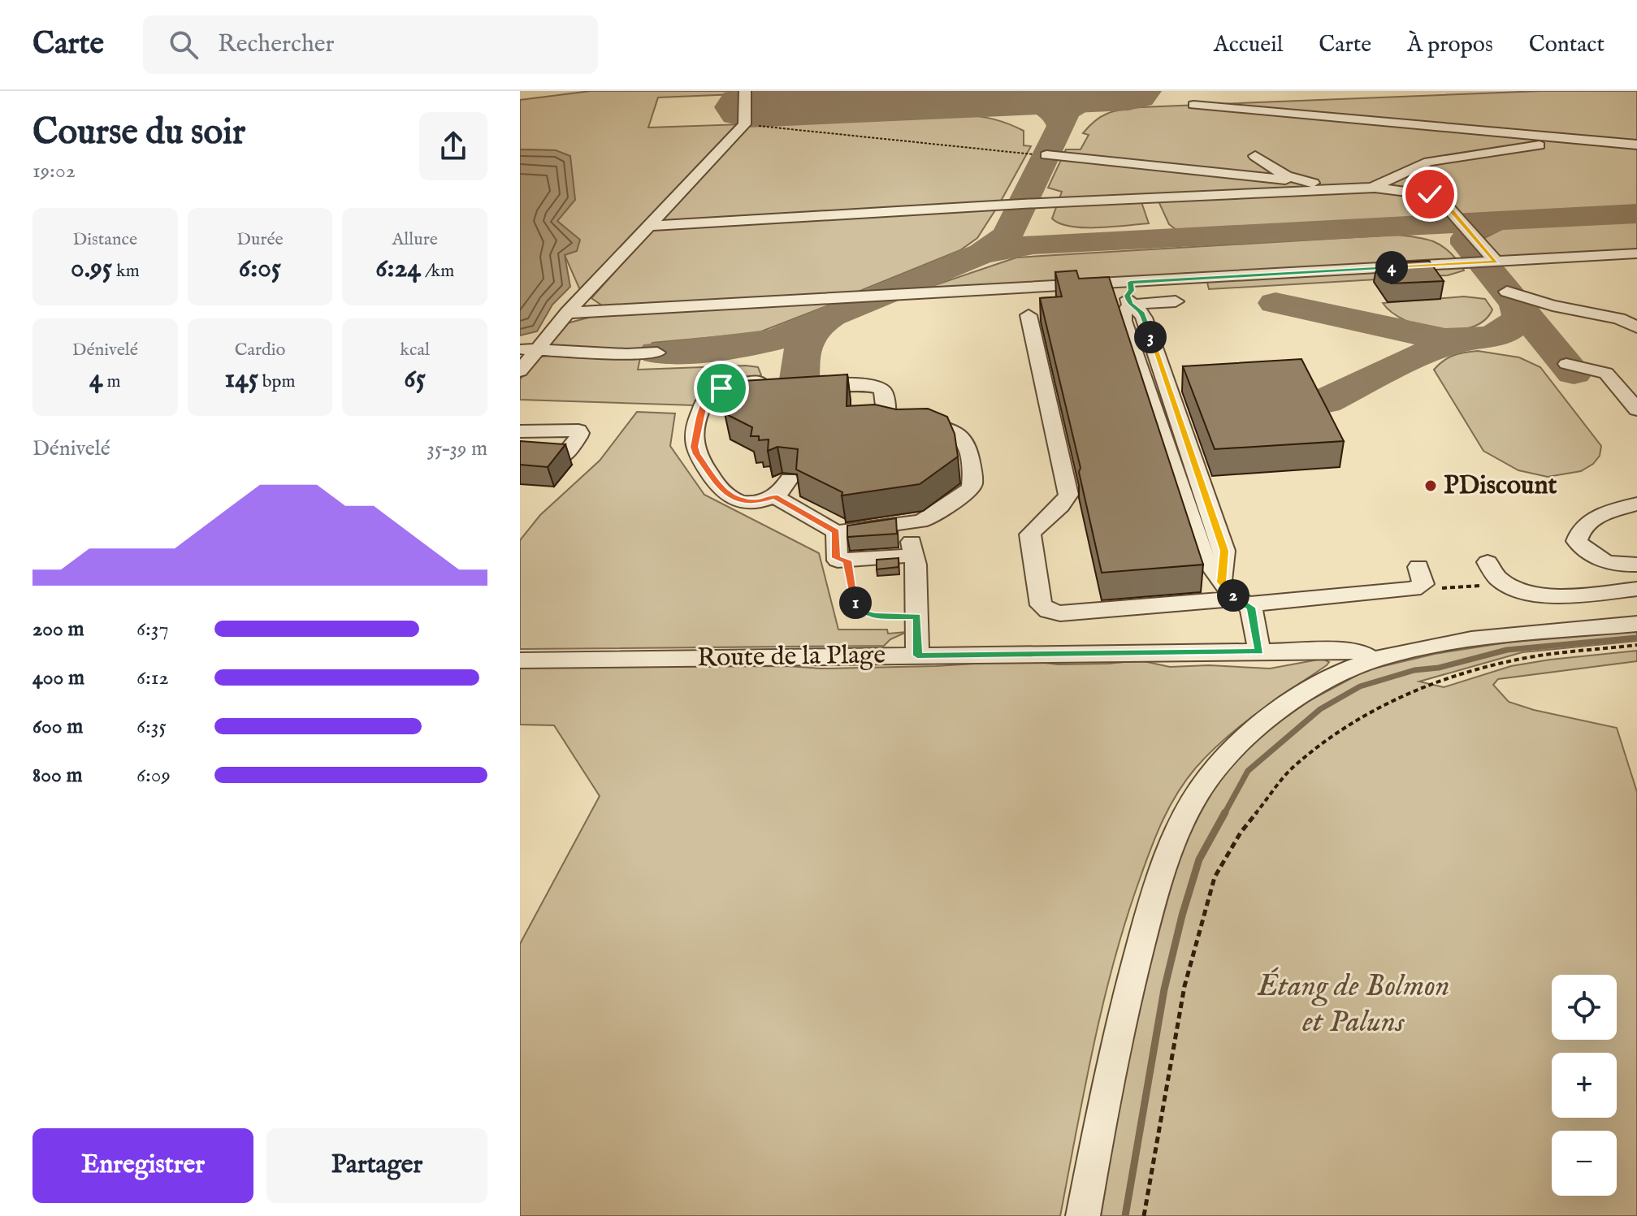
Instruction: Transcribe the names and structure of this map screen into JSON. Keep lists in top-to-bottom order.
{
  "streets": {
    "street": ["Route de la Plage"]
  },
  "parks": ["Étang de Bolmon et Paluns"],
  "places": ["PDiscount"],
  "page": {
    "header": "Carte",
    "search": "Rechercher",
    "nav": [
      "Accueil",
      "Carte",
      "À propos",
      "Contact"
    ],
    "heading": ["Course du soir", "19:02"],
    "stats": [
      ["Distance", "0.95 km"],
      ["Durée", "6:05"],
      ["Allure", "6:24 /km"],
      ["Dénivelé", "4 m"],
      ["Cardio", "145 bpm"],
      ["kcal", "65"]
    ],
    "pins": [
      "4",
      "3",
      "2",
      "1"
    ],
    "chart": ["Dénivelé", "35–39 m"],
    "list": [
      {
        "name": "200 m",
        "note": "6:37"
      },
      {
        "name": "400 m",
        "note": "6:12"
      },
      {
        "name": "600 m",
        "note": "6:35"
      },
      {
        "name": "800 m",
        "note": "6:09"
      }
    ],
    "map_buttons": ["+", "−"],
    "buttons": ["Enregistrer", "Partager"]
  }
}
